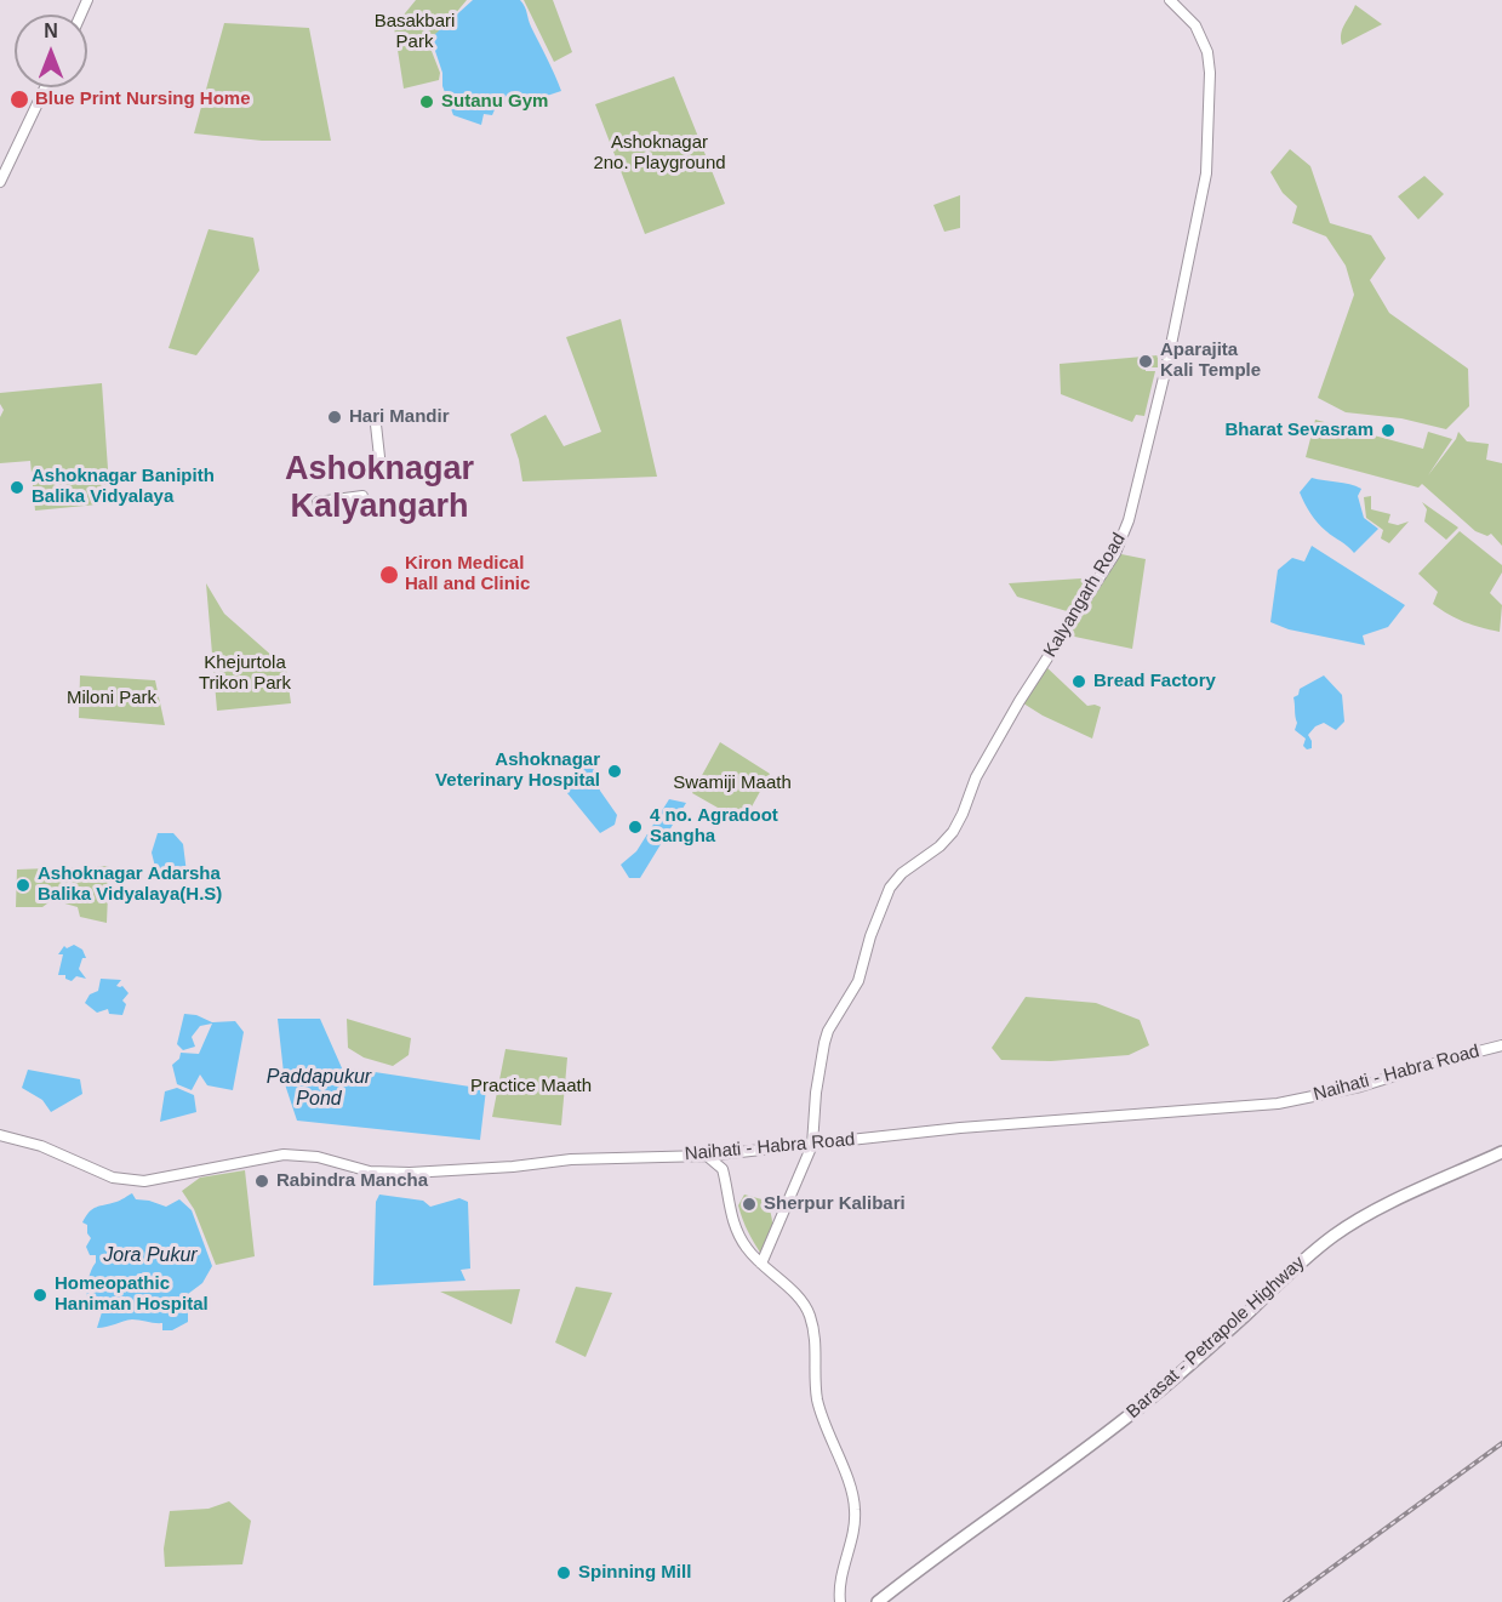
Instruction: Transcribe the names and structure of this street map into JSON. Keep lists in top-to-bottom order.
{
  "streets": {
    "highway": ["Barasat - Petrapole Highway"],
    "main road": ["Kalyangarh Road", "Naihati - Habra Road"]
  },
  "crossings": [
    ["Kalyangarh Road", "Naihati - Habra Road"]
  ],
  "districts": ["Ashoknagar Kalyangarh"],
  "water": ["Paddapukur Pond", "Jora Pukur"],
  "parks": [
    "Basakbari Park",
    "Ashoknagar 2no. Playground",
    "Khejurtola Trikon Park",
    "Miloni Park",
    "Swamiji Maath",
    "Practice Maath"
  ],
  "places": [
    "Blue Print Nursing Home",
    "Sutanu Gym",
    "Aparajita Kali Temple",
    "Hari Mandir",
    "Bharat Sevasram",
    "Ashoknagar Banipith Balika Vidyalaya",
    "Kiron Medical Hall and Clinic",
    "Bread Factory",
    "Ashoknagar Veterinary Hospital",
    "4 no. Agradoot Sangha",
    "Ashoknagar Adarsha Balika Vidyalaya(H.S)",
    "Rabindra Mancha",
    "Sherpur Kalibari",
    "Homeopathic Haniman Hospital",
    "Spinning Mill"
  ],
  "north": "top"
}
